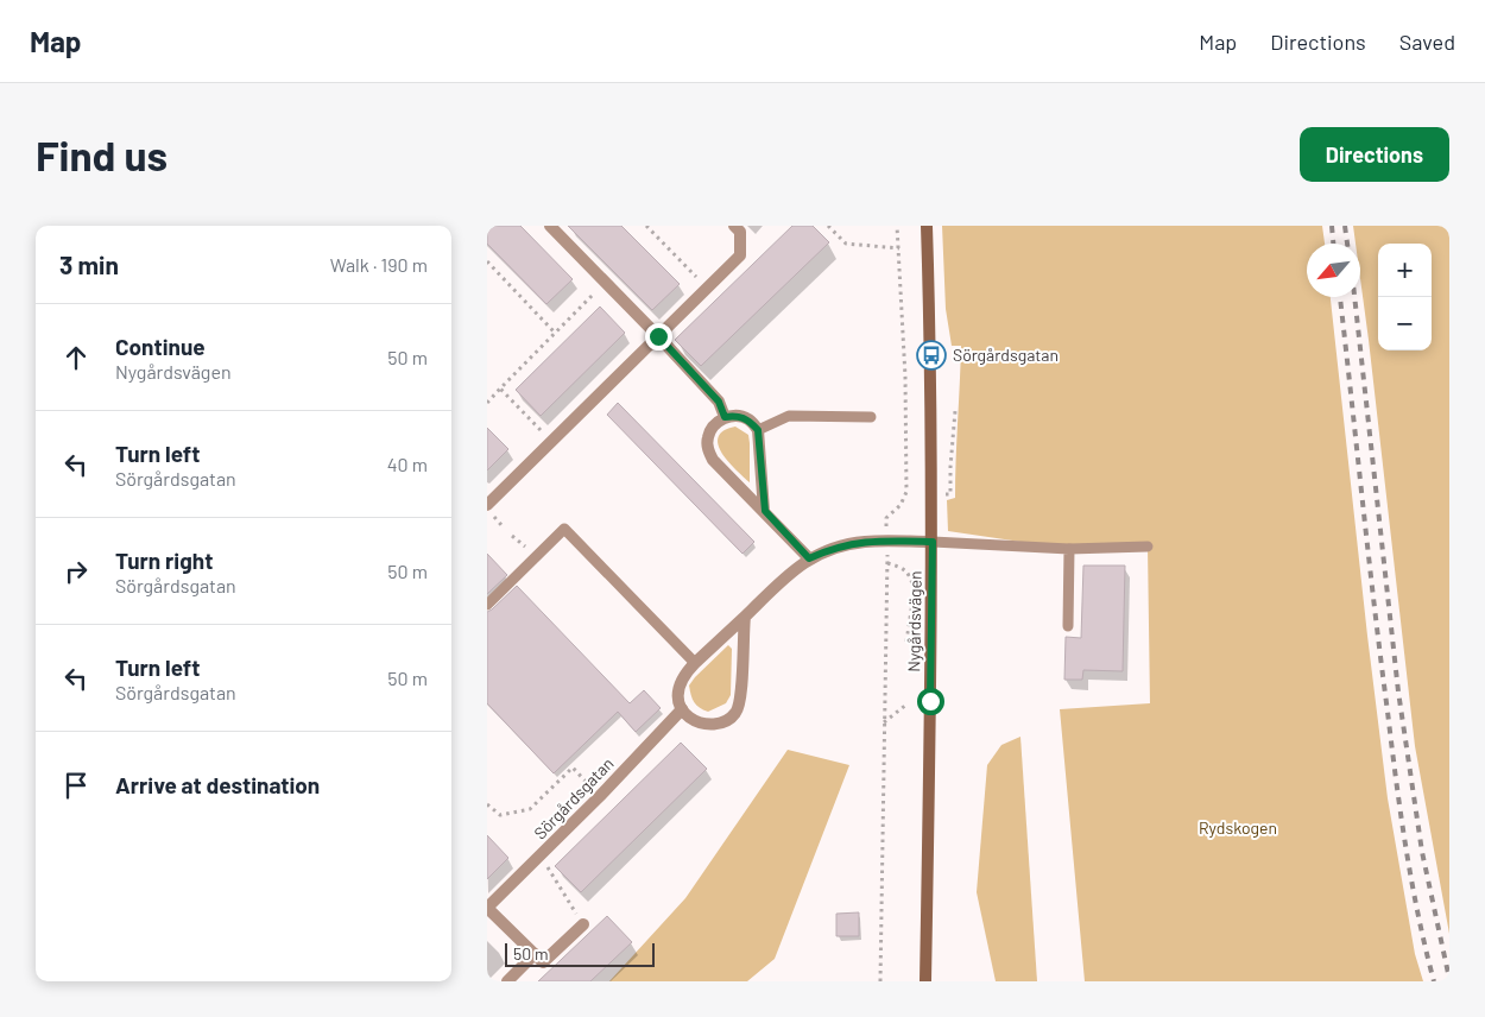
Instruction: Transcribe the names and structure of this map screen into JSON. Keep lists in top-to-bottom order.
{
  "streets": {
    "street": ["Nygårdsvägen", "Sörgårdsgatan"]
  },
  "parks": ["Rydskogen"],
  "places": {
    "bus stop": ["Sörgårdsgatan"]
  },
  "scale_bar": "50 m",
  "north": "bottom left",
  "page": {
    "header": "Map",
    "nav": ["Map", "Directions", "Saved"],
    "buttons": "Directions",
    "title": "Find us",
    "heading": ["3 min", "Walk · 190 m"],
    "map_buttons": ["+", "−"],
    "list": [
      ["Continue", "Nygårdsvägen", "50 m"],
      ["Turn left", "Sörgårdsgatan", "40 m"],
      ["Turn right", "Sörgårdsgatan", "50 m"],
      ["Turn left", "Sörgårdsgatan", "50 m"],
      "Arrive at destination"
    ],
    "scale": "50 m"
  }
}
